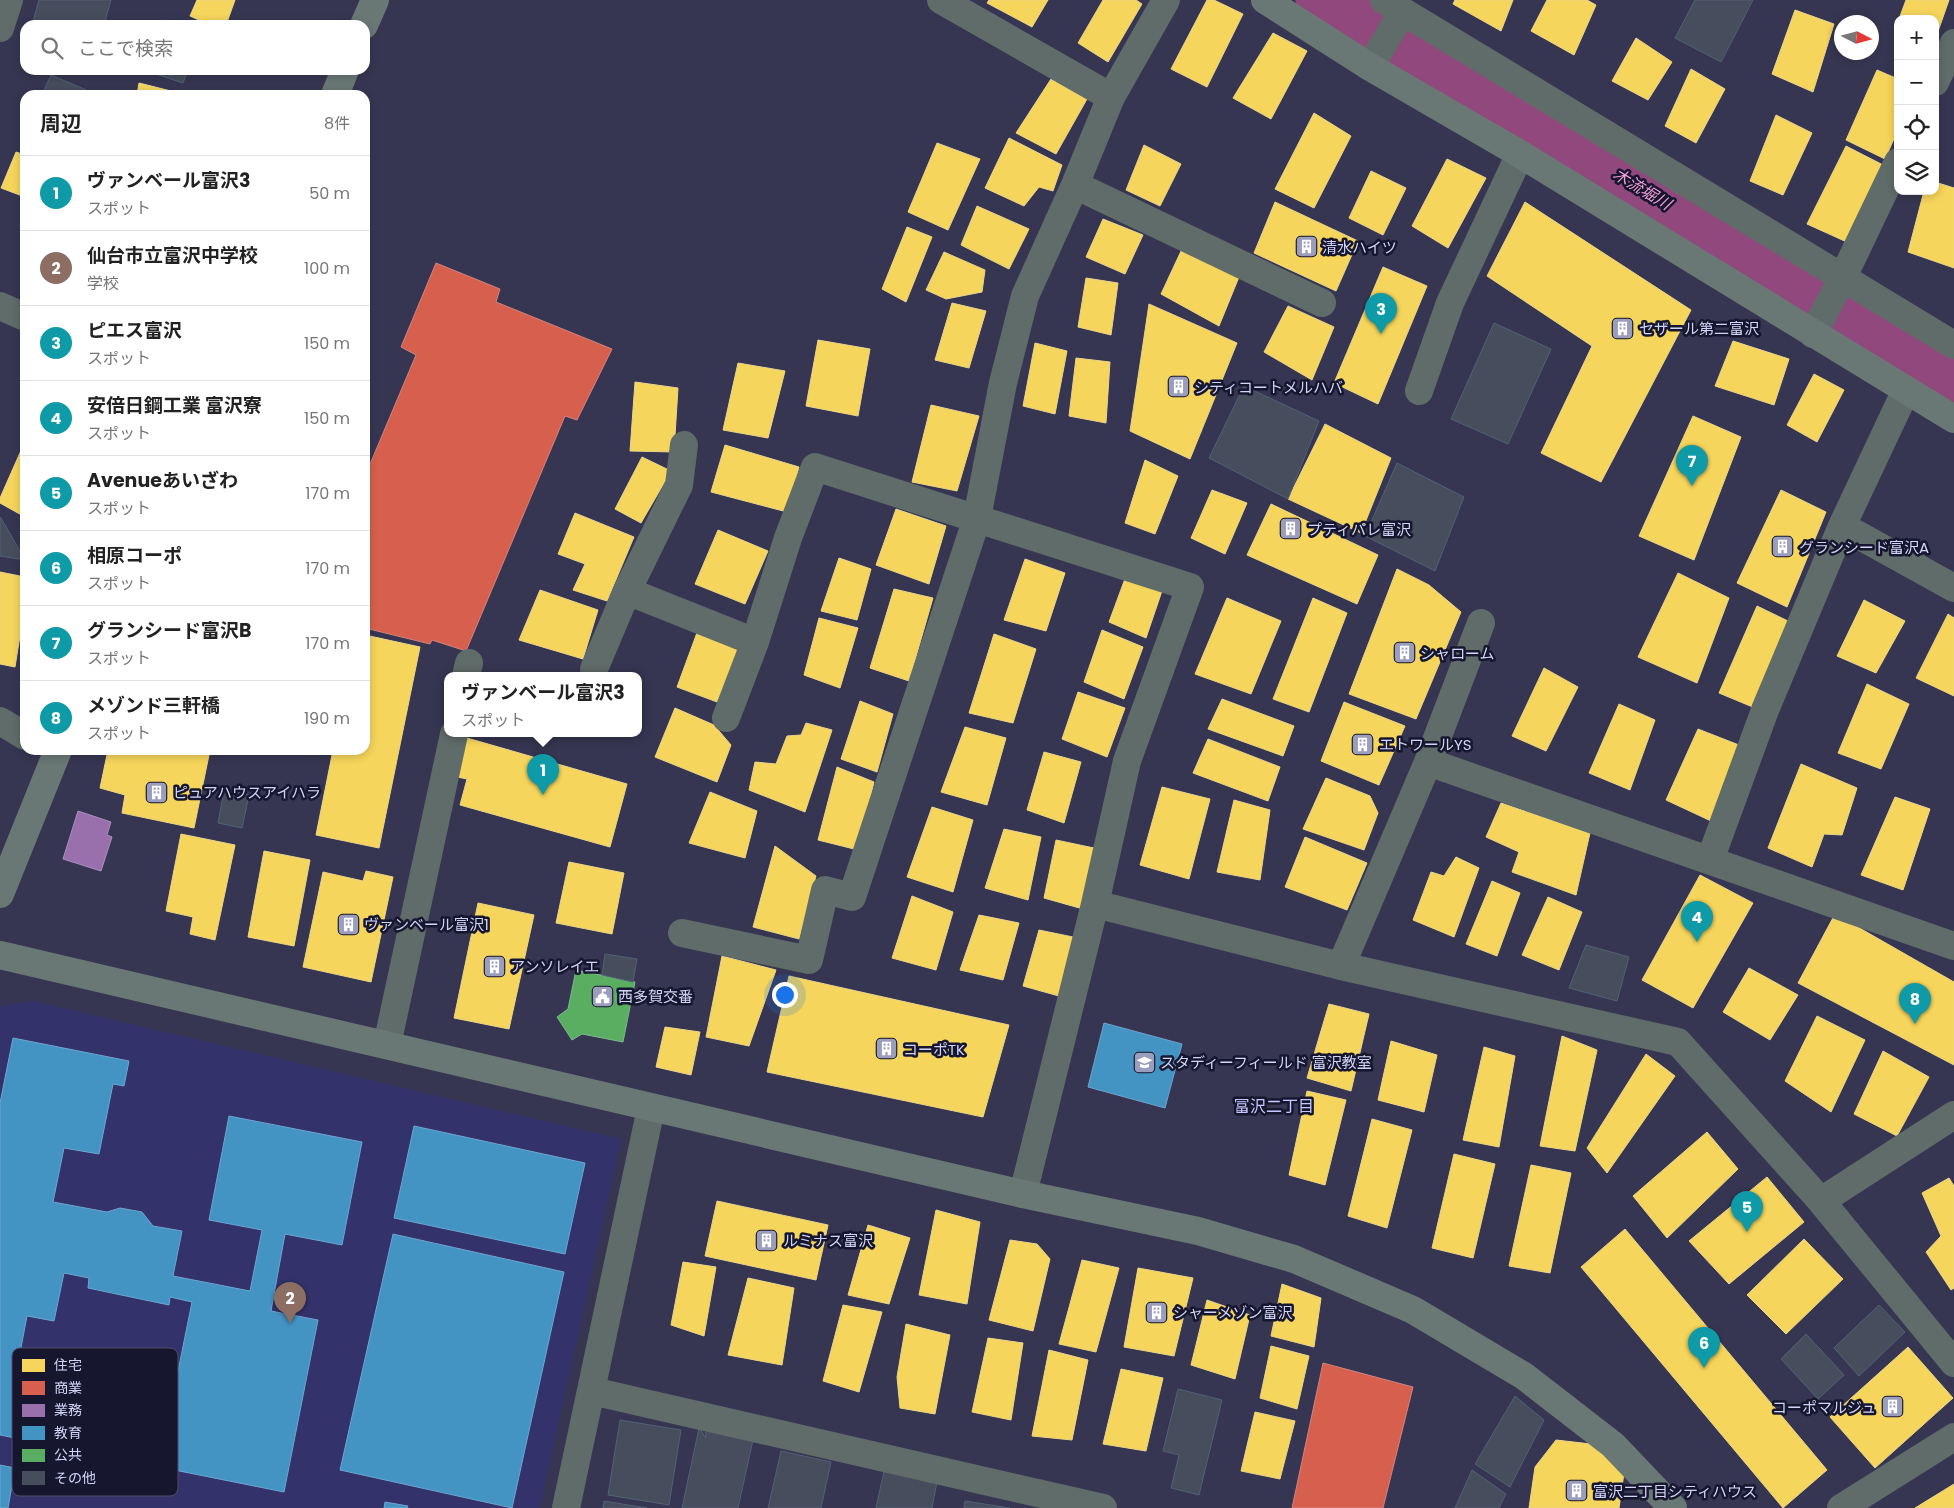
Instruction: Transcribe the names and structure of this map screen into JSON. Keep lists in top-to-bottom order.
{
  "districts": ["富沢二丁目"],
  "water": ["木流堀川"],
  "places": {
    "building": [
      "清水ハイツ",
      "セザール第二富沢",
      "シティコートメルハバ",
      "プティパレ富沢",
      "グランシード富沢A",
      "シャローム",
      "エトワールYS",
      "ピュアハウスアイハラ",
      "ヴァンベール富沢1",
      "アンソレイエ",
      "コーポTK",
      "ルミナス富沢",
      "シャーメゾン富沢",
      "コーポマルジュ",
      "富沢二丁目シティハウス"
    ],
    "public building": ["西多賀交番"],
    "school or university": ["スタディーフィールド 富沢教室"]
  },
  "legend": [
    "住宅",
    "商業",
    "業務",
    "教育",
    "公共",
    "その他"
  ],
  "north": "right",
  "page": {
    "map_buttons": ["+", "−"],
    "search": "ここで検索",
    "heading": ["周辺", "8件"],
    "list": [
      {
        "mark": "1",
        "name": "ヴァンベール富沢3",
        "note": "スポット",
        "value": "50 m"
      },
      {
        "mark": "2",
        "name": "仙台市立富沢中学校",
        "note": "学校",
        "value": "100 m"
      },
      {
        "mark": "3",
        "name": "ピエス富沢",
        "note": "スポット",
        "value": "150 m"
      },
      {
        "mark": "4",
        "name": "安倍日鋼工業 富沢寮",
        "note": "スポット",
        "value": "150 m"
      },
      {
        "mark": "5",
        "name": "Avenueあいざわ",
        "note": "スポット",
        "value": "170 m"
      },
      {
        "mark": "6",
        "name": "相原コーポ",
        "note": "スポット",
        "value": "170 m"
      },
      {
        "mark": "7",
        "name": "グランシード富沢B",
        "note": "スポット",
        "value": "170 m"
      },
      {
        "mark": "8",
        "name": "メゾンド三軒橋",
        "note": "スポット",
        "value": "190 m"
      }
    ],
    "pins": [
      "3",
      "7",
      "1",
      "4",
      "8",
      "5",
      "2",
      "6"
    ],
    "popup": ["ヴァンベール富沢3", "スポット"]
  }
}
